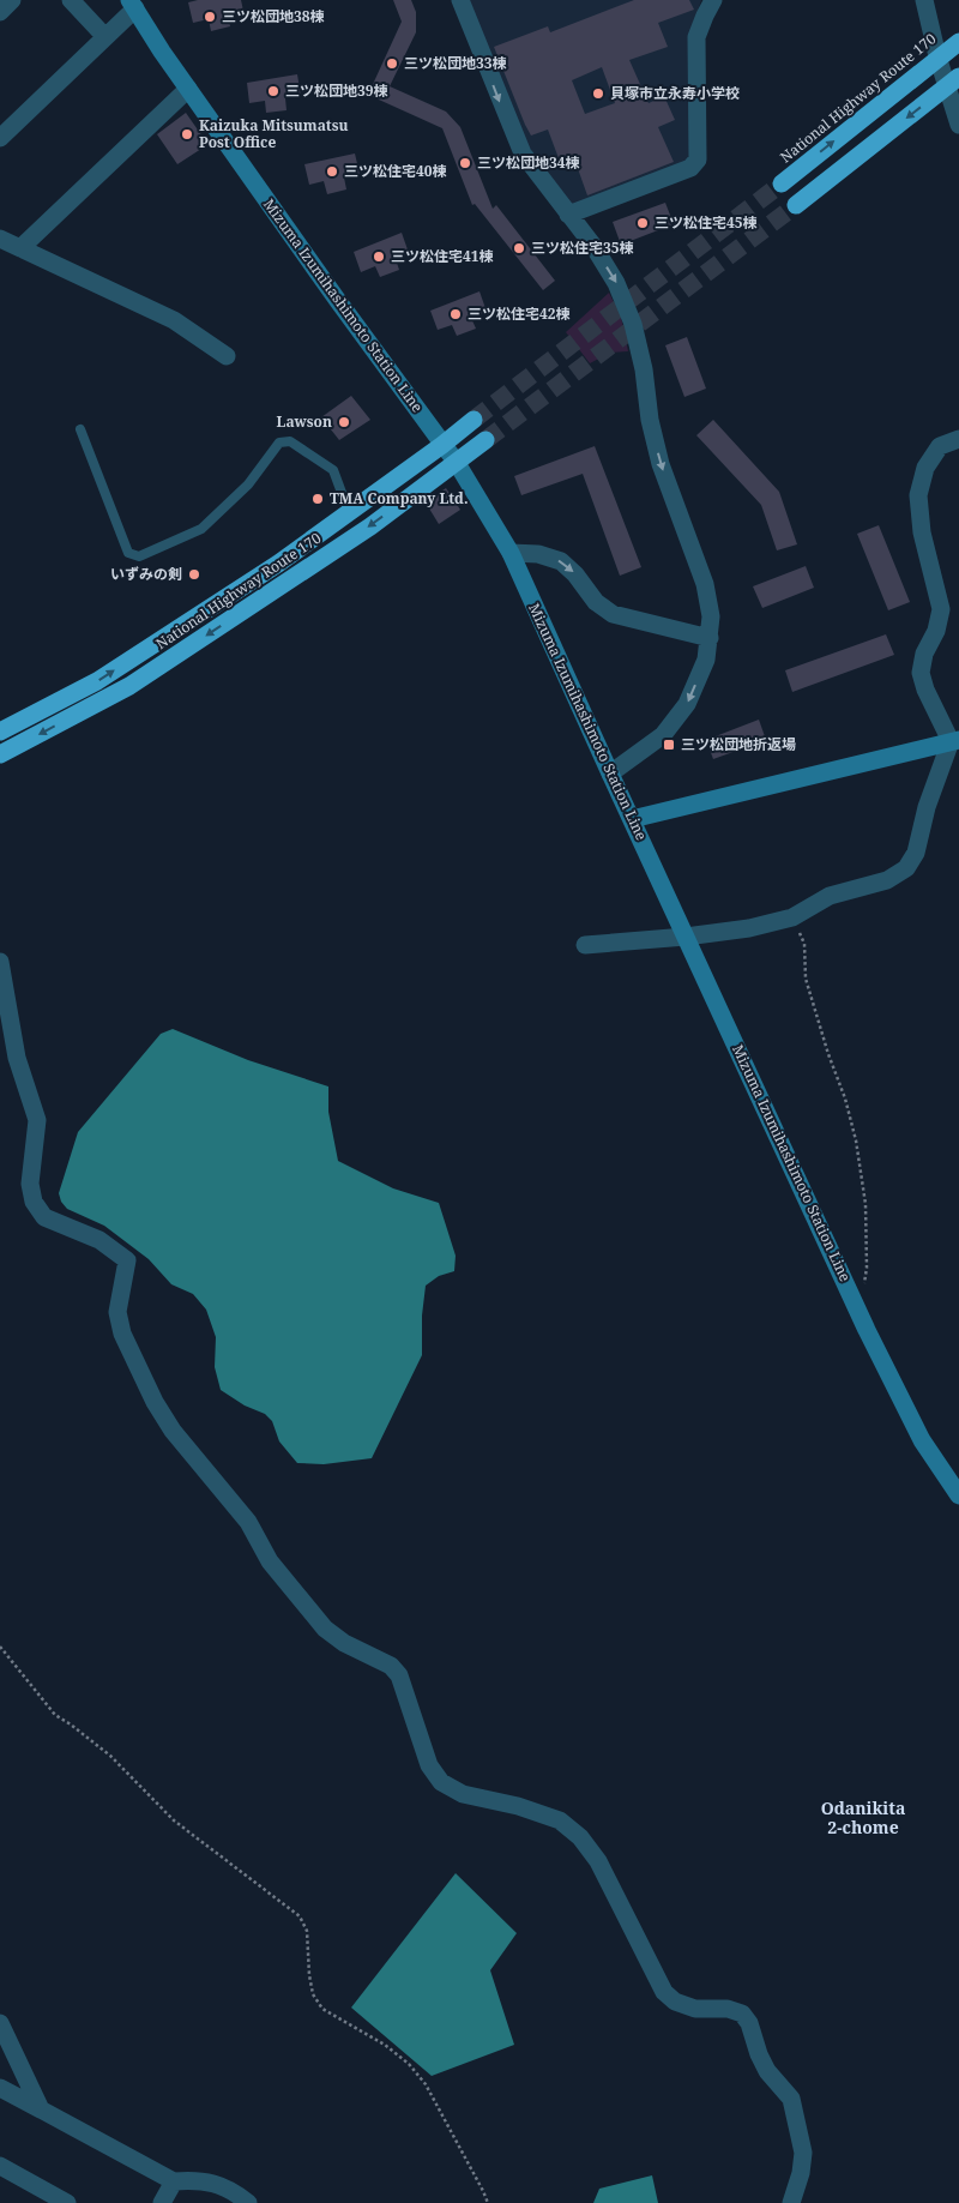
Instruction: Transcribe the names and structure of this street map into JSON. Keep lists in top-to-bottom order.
{
  "streets": {
    "highway": ["National Highway Route 170"],
    "main road": ["Mizuma Izumihashimoto Station Line"]
  },
  "crossings": [
    ["National Highway Route 170", "Mizuma Izumihashimoto Station Line"]
  ],
  "districts": ["Odanikita 2-chome"],
  "places": {
    "other": [
      "三ツ松団地38棟",
      "三ツ松団地33棟",
      "三ツ松団地39棟",
      "貝塚市立永寿小学校",
      "Kaizuka Mitsumatsu Post Office",
      "三ツ松団地34棟",
      "三ツ松住宅40棟",
      "三ツ松住宅45棟",
      "三ツ松住宅35棟",
      "三ツ松住宅41棟",
      "三ツ松住宅42棟",
      "Lawson",
      "TMA Company Ltd.",
      "いずみの剣"
    ],
    "transit": ["三ツ松団地折返場"]
  }
}
